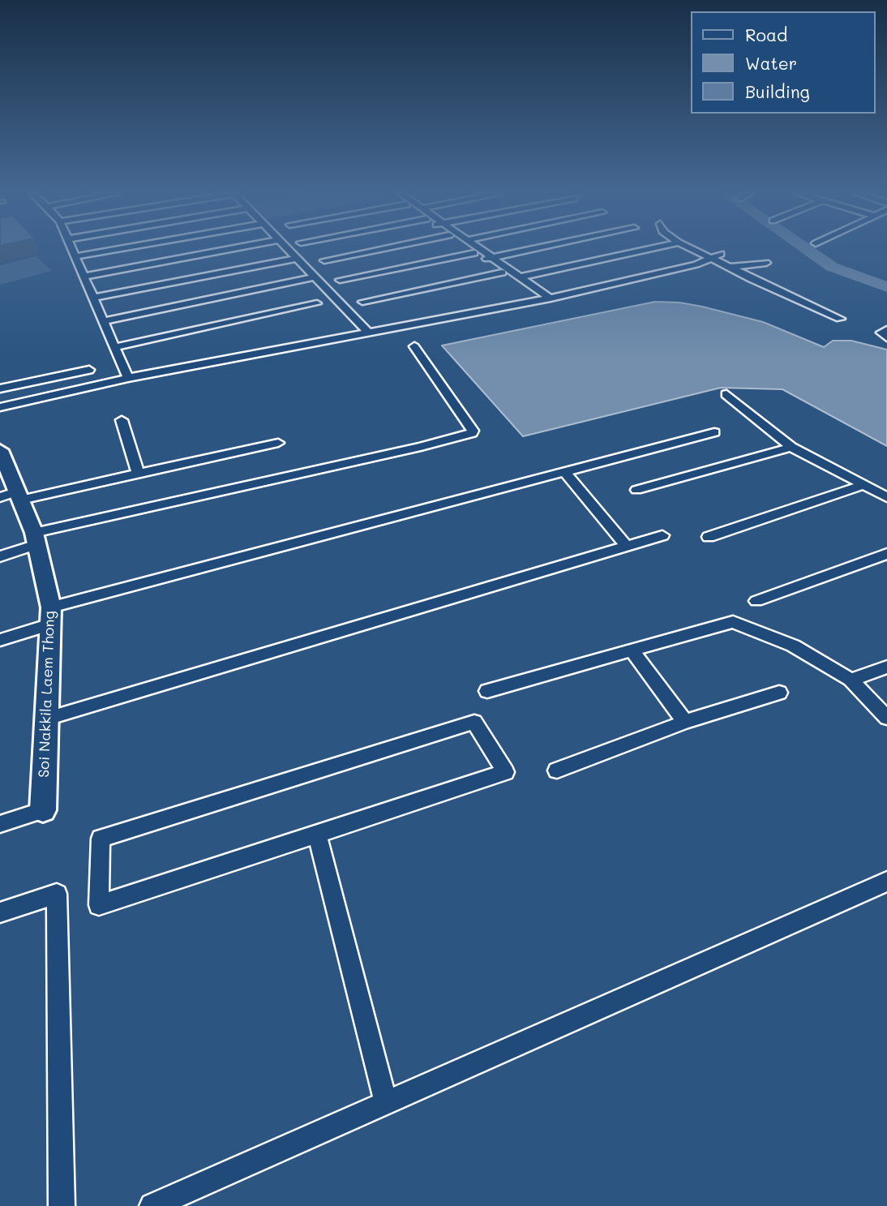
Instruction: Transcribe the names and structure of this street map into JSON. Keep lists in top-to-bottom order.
{
  "streets": {
    "street": ["Soi Nakkila Laem Thong"]
  },
  "legend": ["Road", "Water", "Building"]
}
